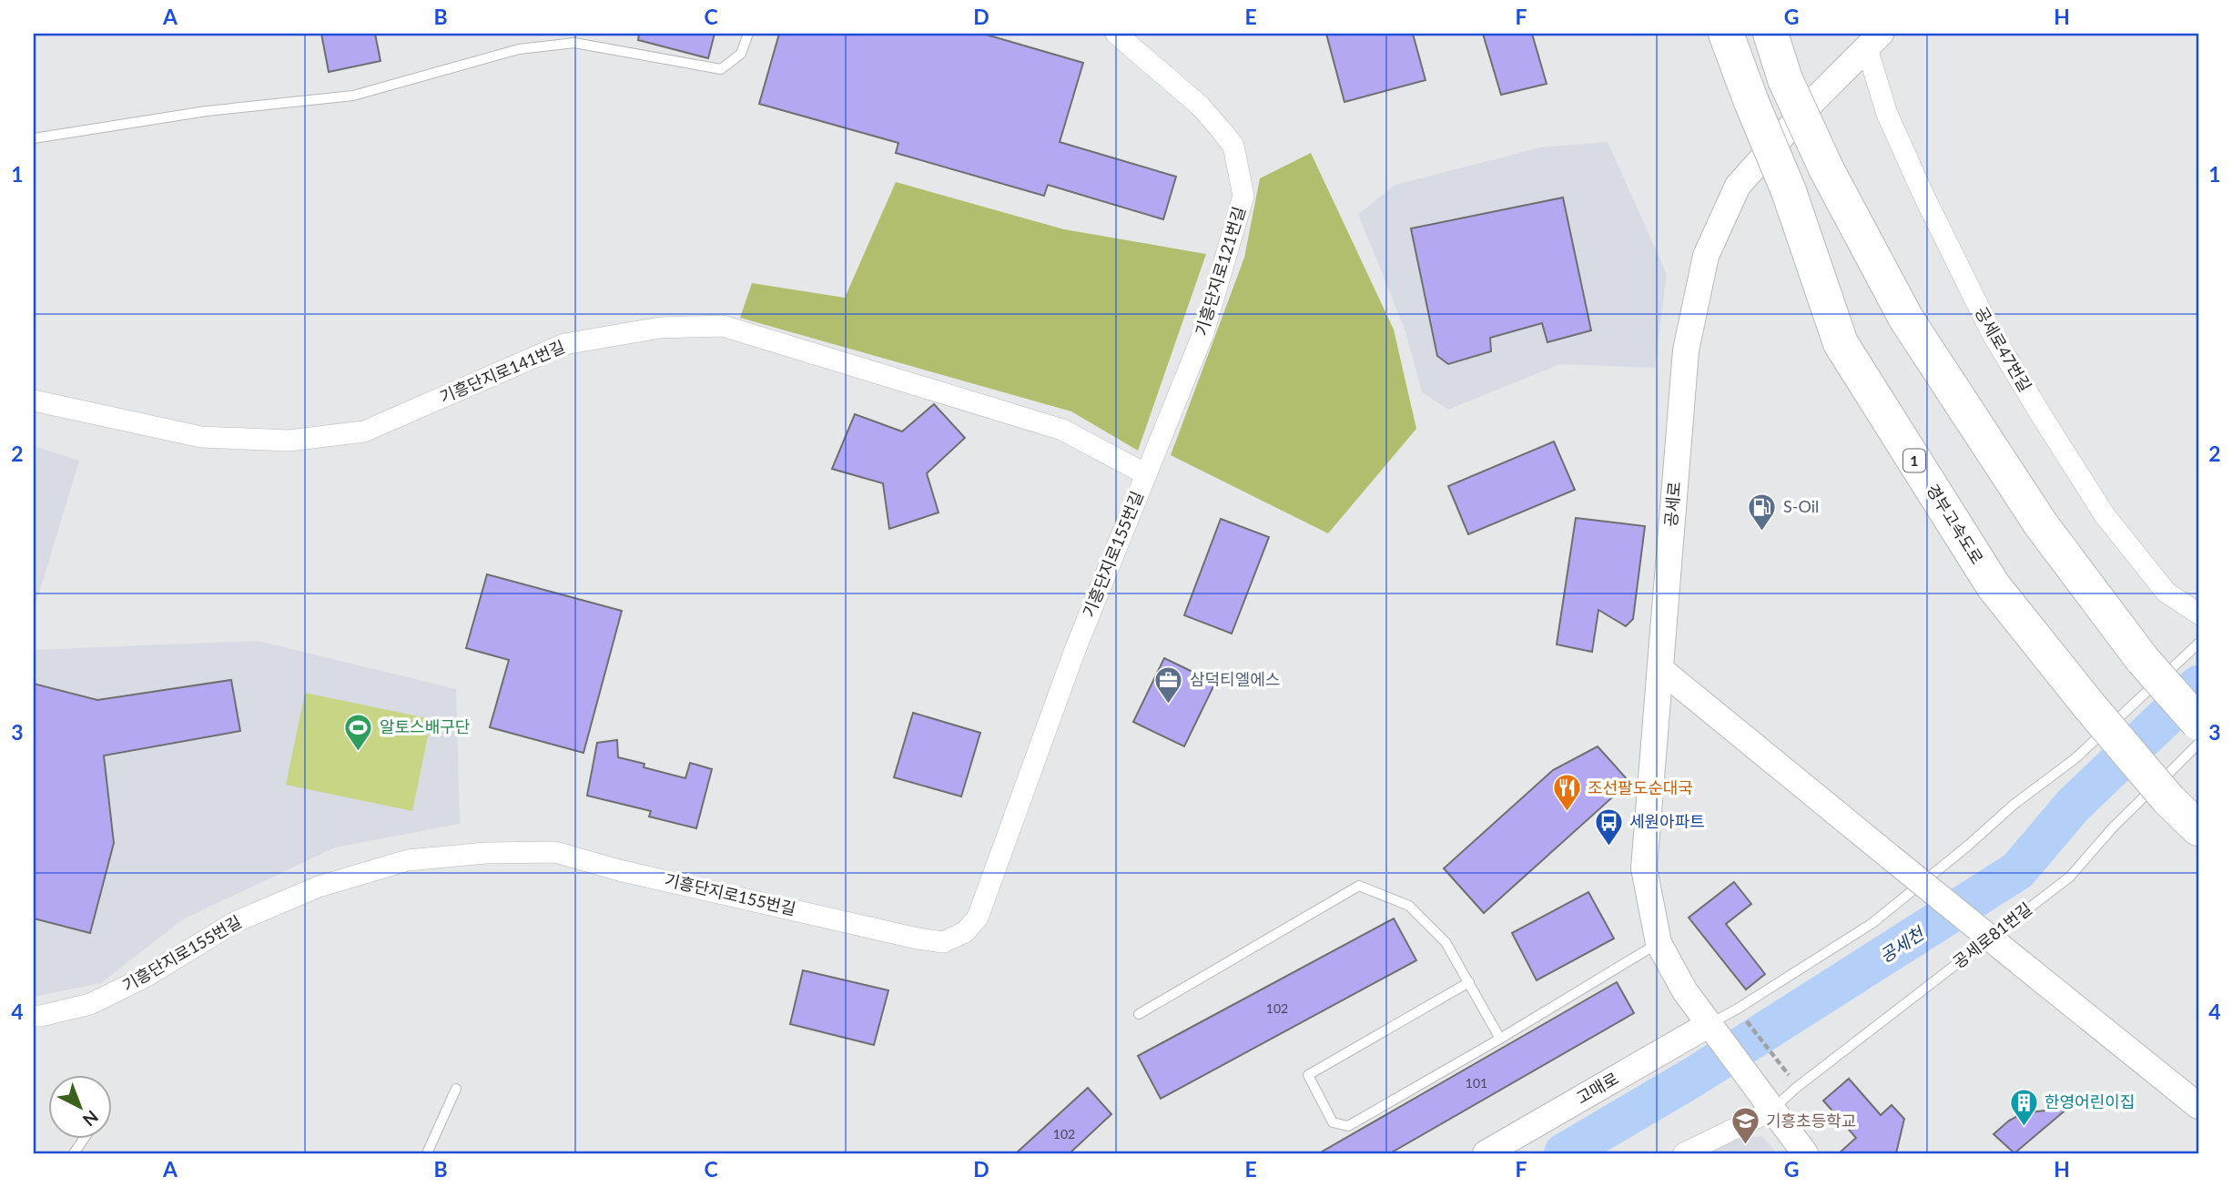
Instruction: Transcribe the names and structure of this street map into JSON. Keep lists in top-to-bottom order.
{
  "streets": {
    "highway": ["1", "경부고속도로"],
    "street": [
      "기흥단지로121번길",
      "공세로47번길",
      "기흥단지로141번길",
      "공세로",
      "기흥단지로155번길",
      "고매로"
    ],
    "lane": ["공세로81번길"]
  },
  "crossings": [
    ["기흥단지로121번길", "기흥단지로141번길"],
    ["기흥단지로121번길", "기흥단지로155번길"],
    ["공세로47번길", "공세로"],
    ["기흥단지로141번길", "기흥단지로155번길"],
    ["공세로", "공세로81번길"],
    ["공세로", "고매로"]
  ],
  "water": ["공세천"],
  "places": {
    "fuel station": ["S-Oil"],
    "office": ["삼덕티엘에스"],
    "sports": ["알토스배구단"],
    "restaurant": ["조선팔도순대국"],
    "bus stop": ["세원아파트"],
    "building": ["한영어린이집"],
    "school or university": ["기흥초등학교"]
  },
  "house_numbers": ["102", "101", "102"],
  "north": "bottom right",
  "grid": {
    "columns": [
      "A",
      "B",
      "C",
      "D",
      "E",
      "F",
      "G",
      "H"
    ],
    "rows": [
      "1",
      "2",
      "3",
      "4"
    ]
  }
}
